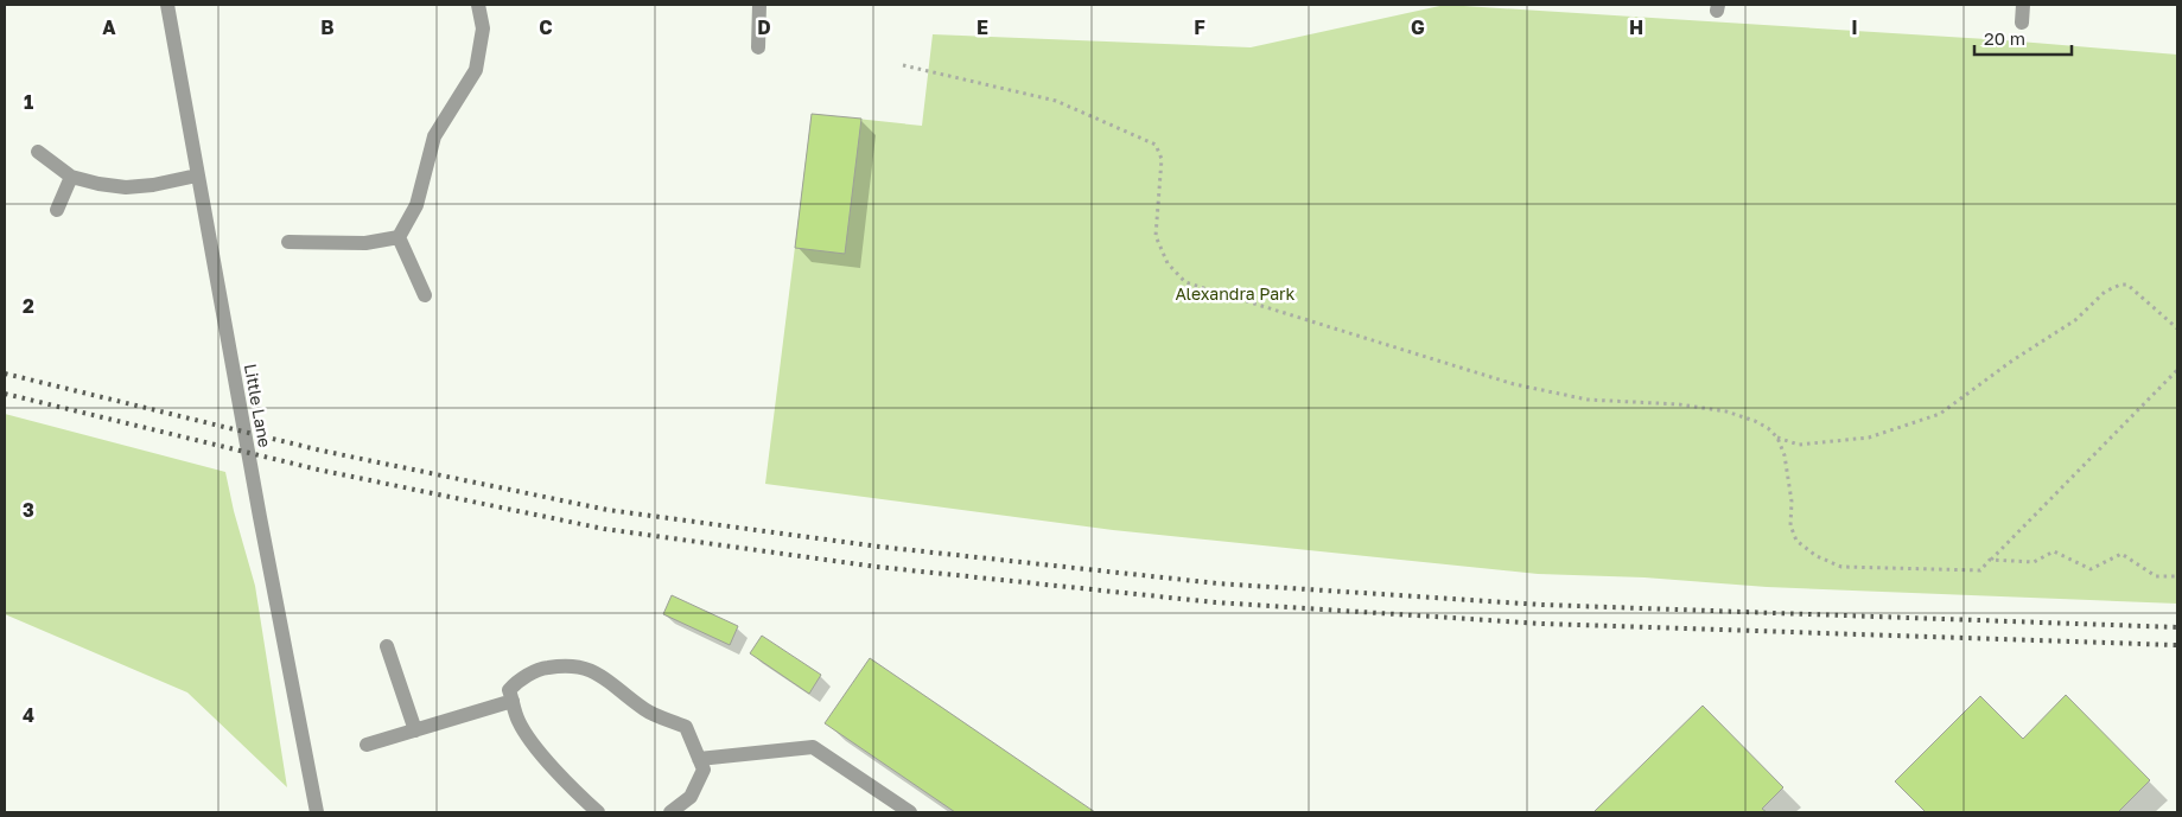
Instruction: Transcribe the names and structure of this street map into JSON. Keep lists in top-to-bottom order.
{
  "streets": {
    "street": ["Little Lane"]
  },
  "parks": ["Alexandra Park"],
  "scale_bar": "20 m",
  "grid": {
    "columns": [
      "A",
      "B",
      "C",
      "D",
      "E",
      "F",
      "G",
      "H",
      "I"
    ],
    "rows": [
      "1",
      "2",
      "3",
      "4"
    ]
  }
}
